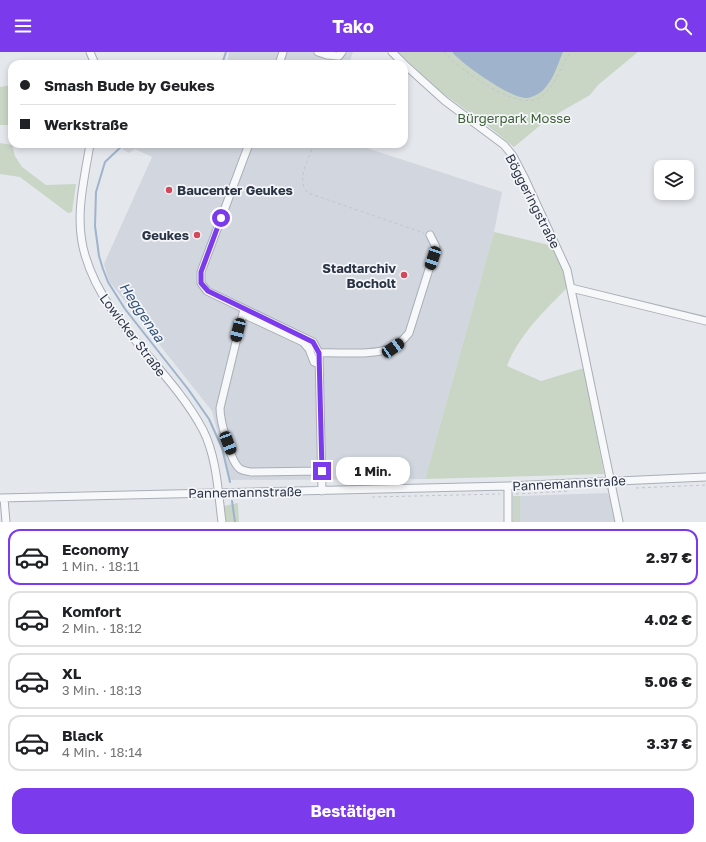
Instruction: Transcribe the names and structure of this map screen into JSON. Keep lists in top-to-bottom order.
{
  "streets": {
    "street": ["Böggeringstraße", "Lowicker Straße", "Pannemannstraße"]
  },
  "crossings": [
    ["Böggeringstraße", "Pannemannstraße"],
    ["Lowicker Straße", "Pannemannstraße"]
  ],
  "water": ["Heggenaa"],
  "parks": ["Bürgerpark Mosse"],
  "places": ["Baucenter Geukes", "Geukes", "Stadtarchiv Bocholt"],
  "page": {
    "header": "Tako",
    "banner": ["Smash Bude by Geukes", "Werkstraße"],
    "bubble": "1 Min.",
    "list": [
      {
        "name": "Economy",
        "note": "1 Min. · 18:11",
        "value": "2.97 €"
      },
      {
        "name": "Komfort",
        "note": "2 Min. · 18:12",
        "value": "4.02 €"
      },
      {
        "name": "XL",
        "note": "3 Min. · 18:13",
        "value": "5.06 €"
      },
      {
        "name": "Black",
        "note": "4 Min. · 18:14",
        "value": "3.37 €"
      }
    ],
    "buttons": "Bestätigen"
  }
}
